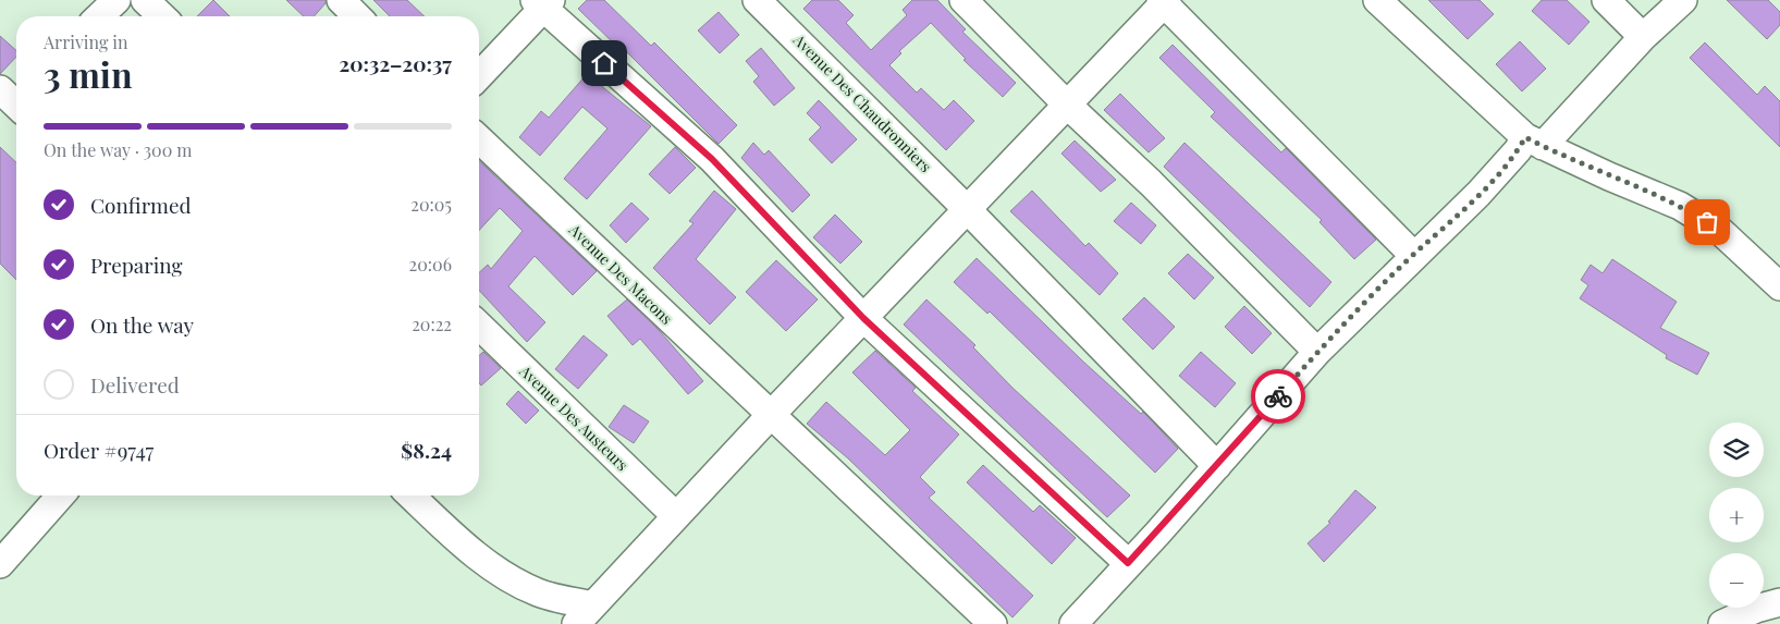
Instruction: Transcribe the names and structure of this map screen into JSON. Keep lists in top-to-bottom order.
{
  "streets": {
    "street": ["Avenue Des Chaudronniers", "Avenue Des Macons", "Avenue Des Austeurs"]
  },
  "page": {
    "heading": ["3 min", "Arriving in", "20:32–20:37"],
    "panel": ["Order #9747", "$8.24"],
    "bar": "On the way · 300 m",
    "list": [
      ["Confirmed", "20:05"],
      ["Preparing", "20:06"],
      ["On the way", "20:22"],
      "Delivered"
    ],
    "map_buttons": ["+", "−"]
  }
}
